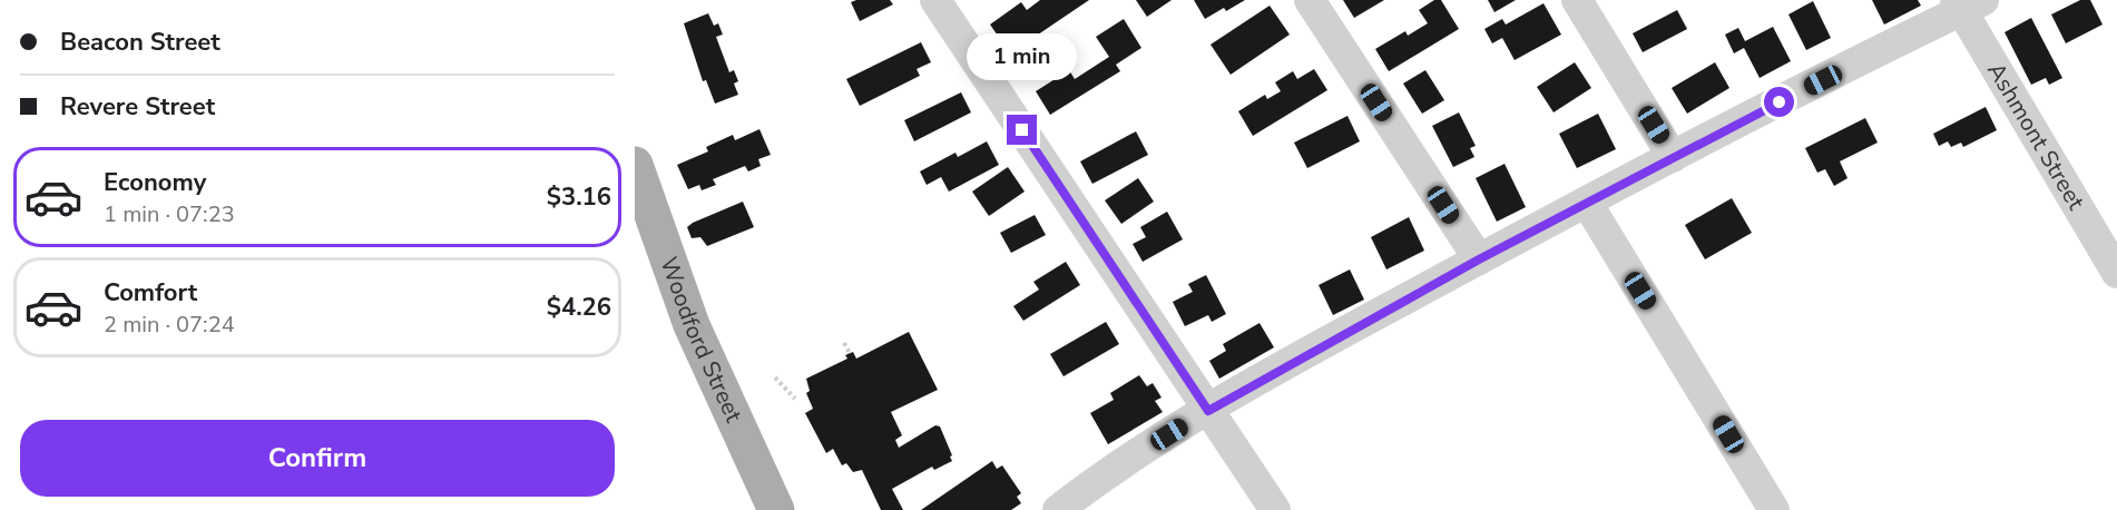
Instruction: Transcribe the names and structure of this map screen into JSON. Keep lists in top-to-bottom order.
{
  "streets": {
    "main road": ["Woodford Street"],
    "street": ["Ashmont Street"]
  },
  "page": {
    "banner": ["Beacon Street", "Revere Street"],
    "bubble": "1 min",
    "list": [
      {
        "name": "Economy",
        "note": "1 min · 07:23",
        "value": "$3.16"
      },
      {
        "name": "Comfort",
        "note": "2 min · 07:24",
        "value": "$4.26"
      }
    ],
    "buttons": "Confirm"
  }
}
